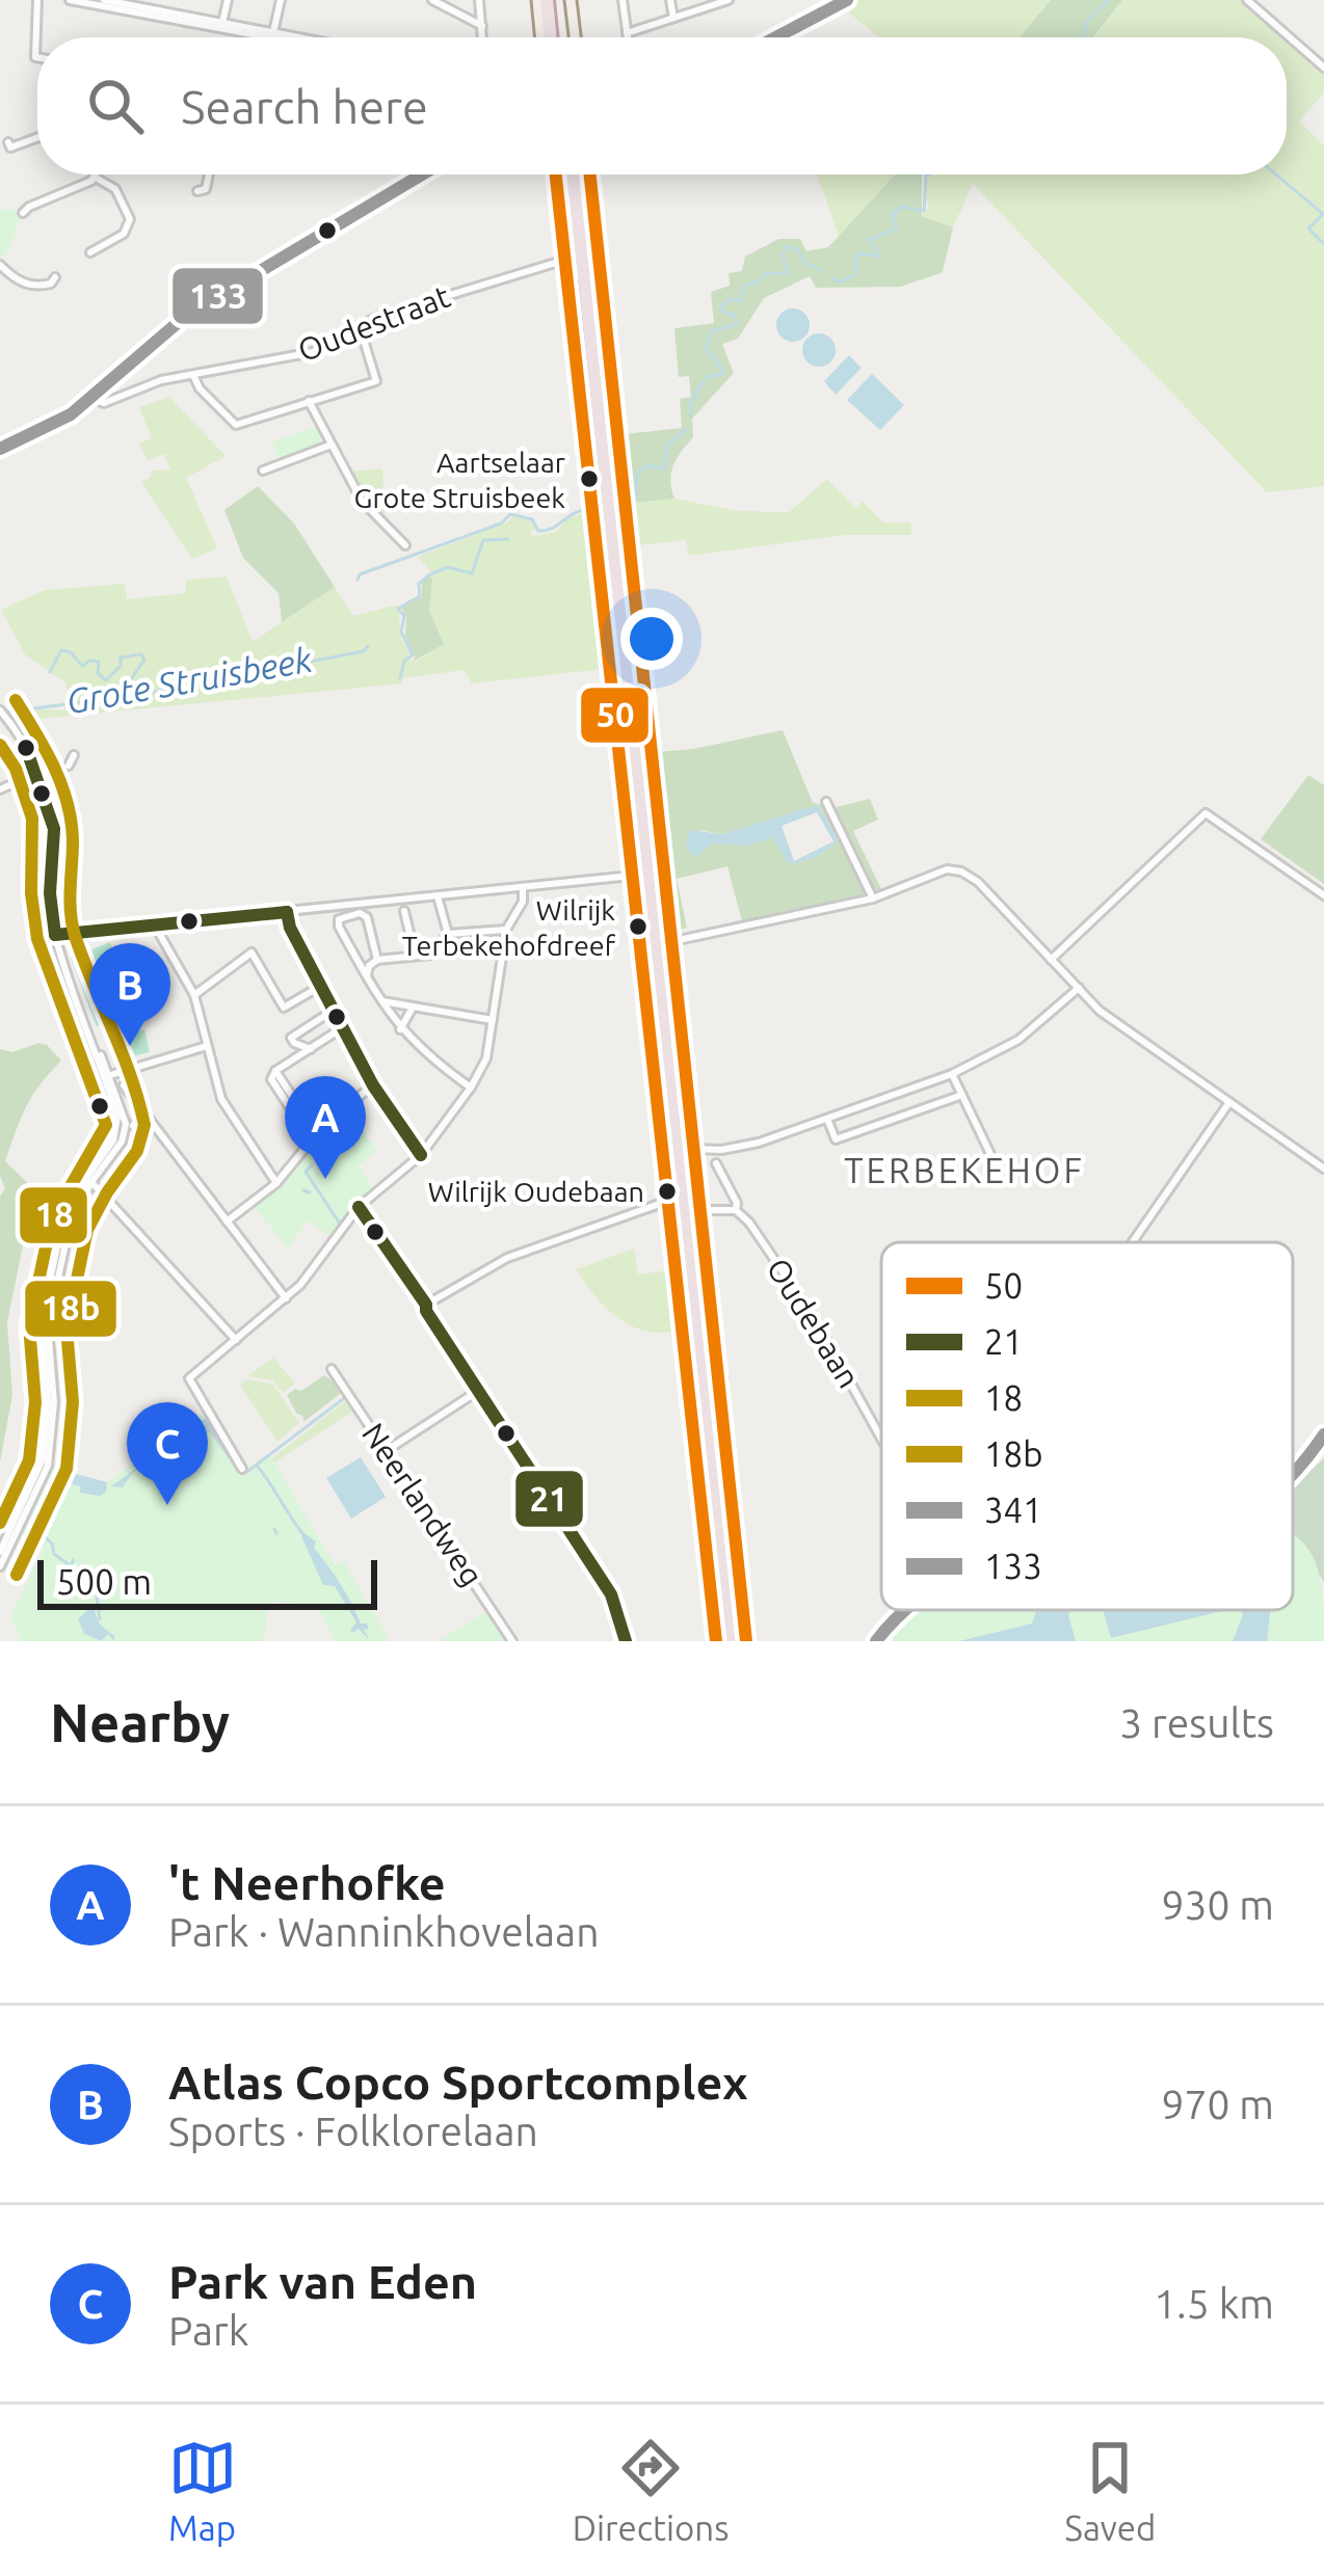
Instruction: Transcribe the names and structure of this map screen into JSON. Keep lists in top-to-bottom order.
{
  "streets": {
    "street": ["Oudestraat", "Oudebaan", "Neerlandweg"]
  },
  "districts": ["TERBEKEHOF"],
  "water": ["Grote Struisbeek"],
  "places": ["Aartselaar Grote Struisbeek", "Wilrijk Terbekehofdreef", "Wilrijk Oudebaan"],
  "lines": [
    "transit line 133",
    "transit line 50",
    "transit line 18b",
    "transit line 18",
    "transit line 21",
    "transit line 341"
  ],
  "legend": [
    "50",
    "21",
    "18",
    "18b",
    "341",
    "133"
  ],
  "scale_bar": "500 m",
  "page": {
    "search": "Search here",
    "pins": ["B", "A", "C"],
    "scale": "500 m",
    "heading": ["Nearby", "3 results"],
    "list": [
      {
        "mark": "A",
        "name": "'t Neerhofke",
        "note": "Park · Wanninkhovelaan",
        "value": "930 m"
      },
      {
        "mark": "B",
        "name": "Atlas Copco Sportcomplex",
        "note": "Sports · Folklorelaan",
        "value": "970 m"
      },
      {
        "mark": "C",
        "name": "Park van Eden",
        "note": "Park",
        "value": "1.5 km"
      }
    ],
    "nav": ["Map", "Directions", "Saved"]
  }
}
